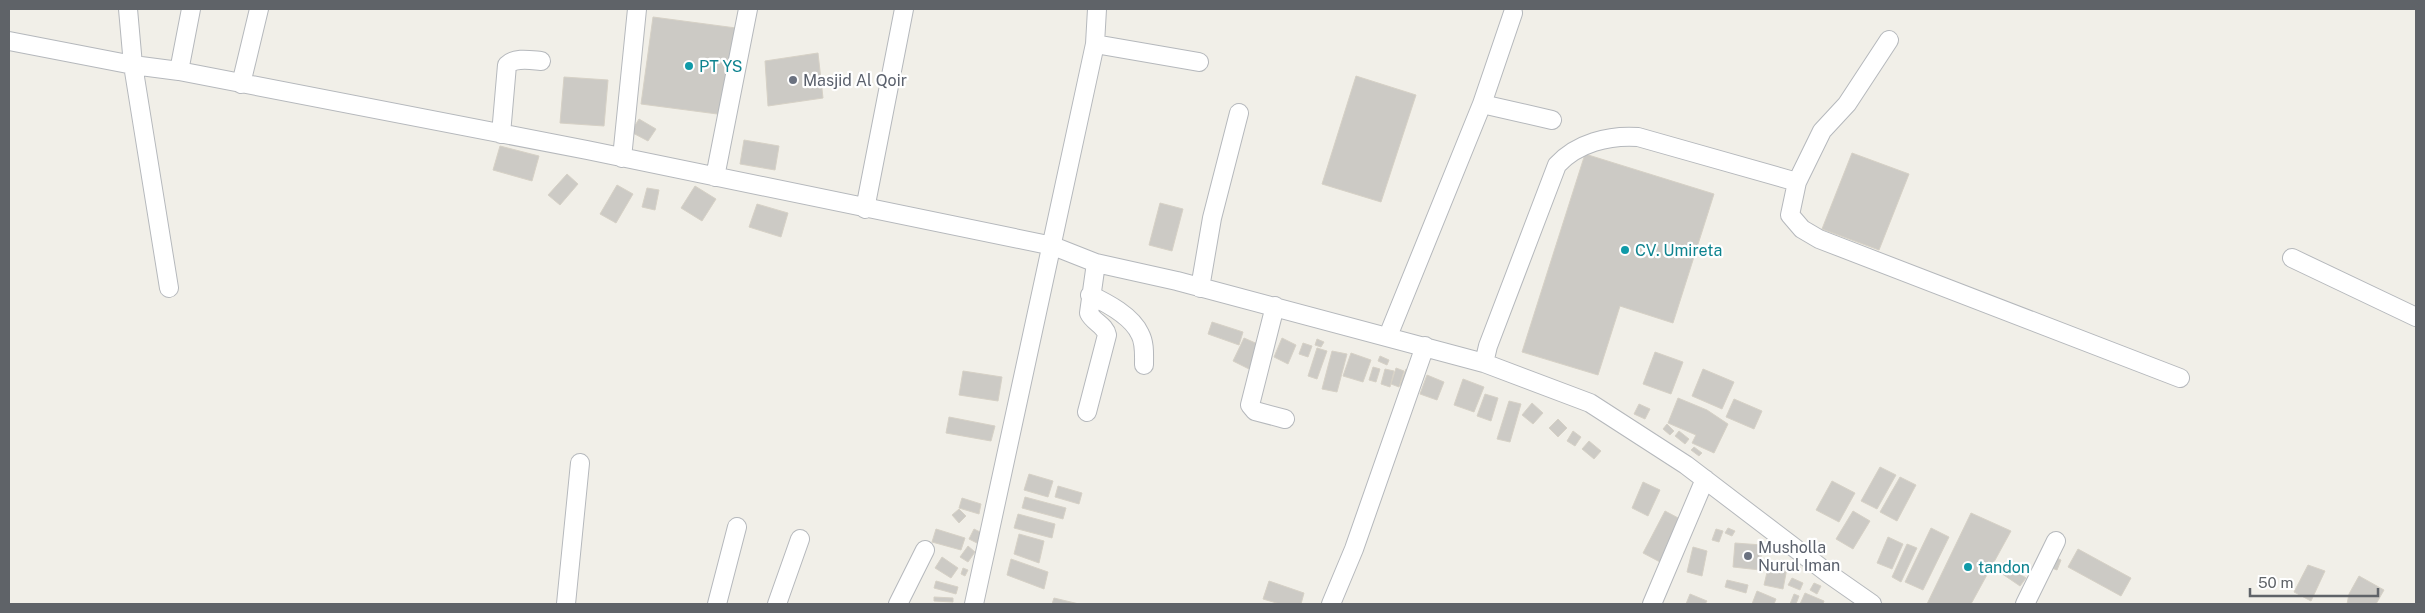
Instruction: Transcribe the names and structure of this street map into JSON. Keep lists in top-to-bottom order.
{
  "places": [
    "PT YS",
    "Masjid Al Qoir",
    "CV. Umireta",
    "Musholla Nurul Iman",
    "tandon"
  ],
  "scale_bar": "50 m"
}
